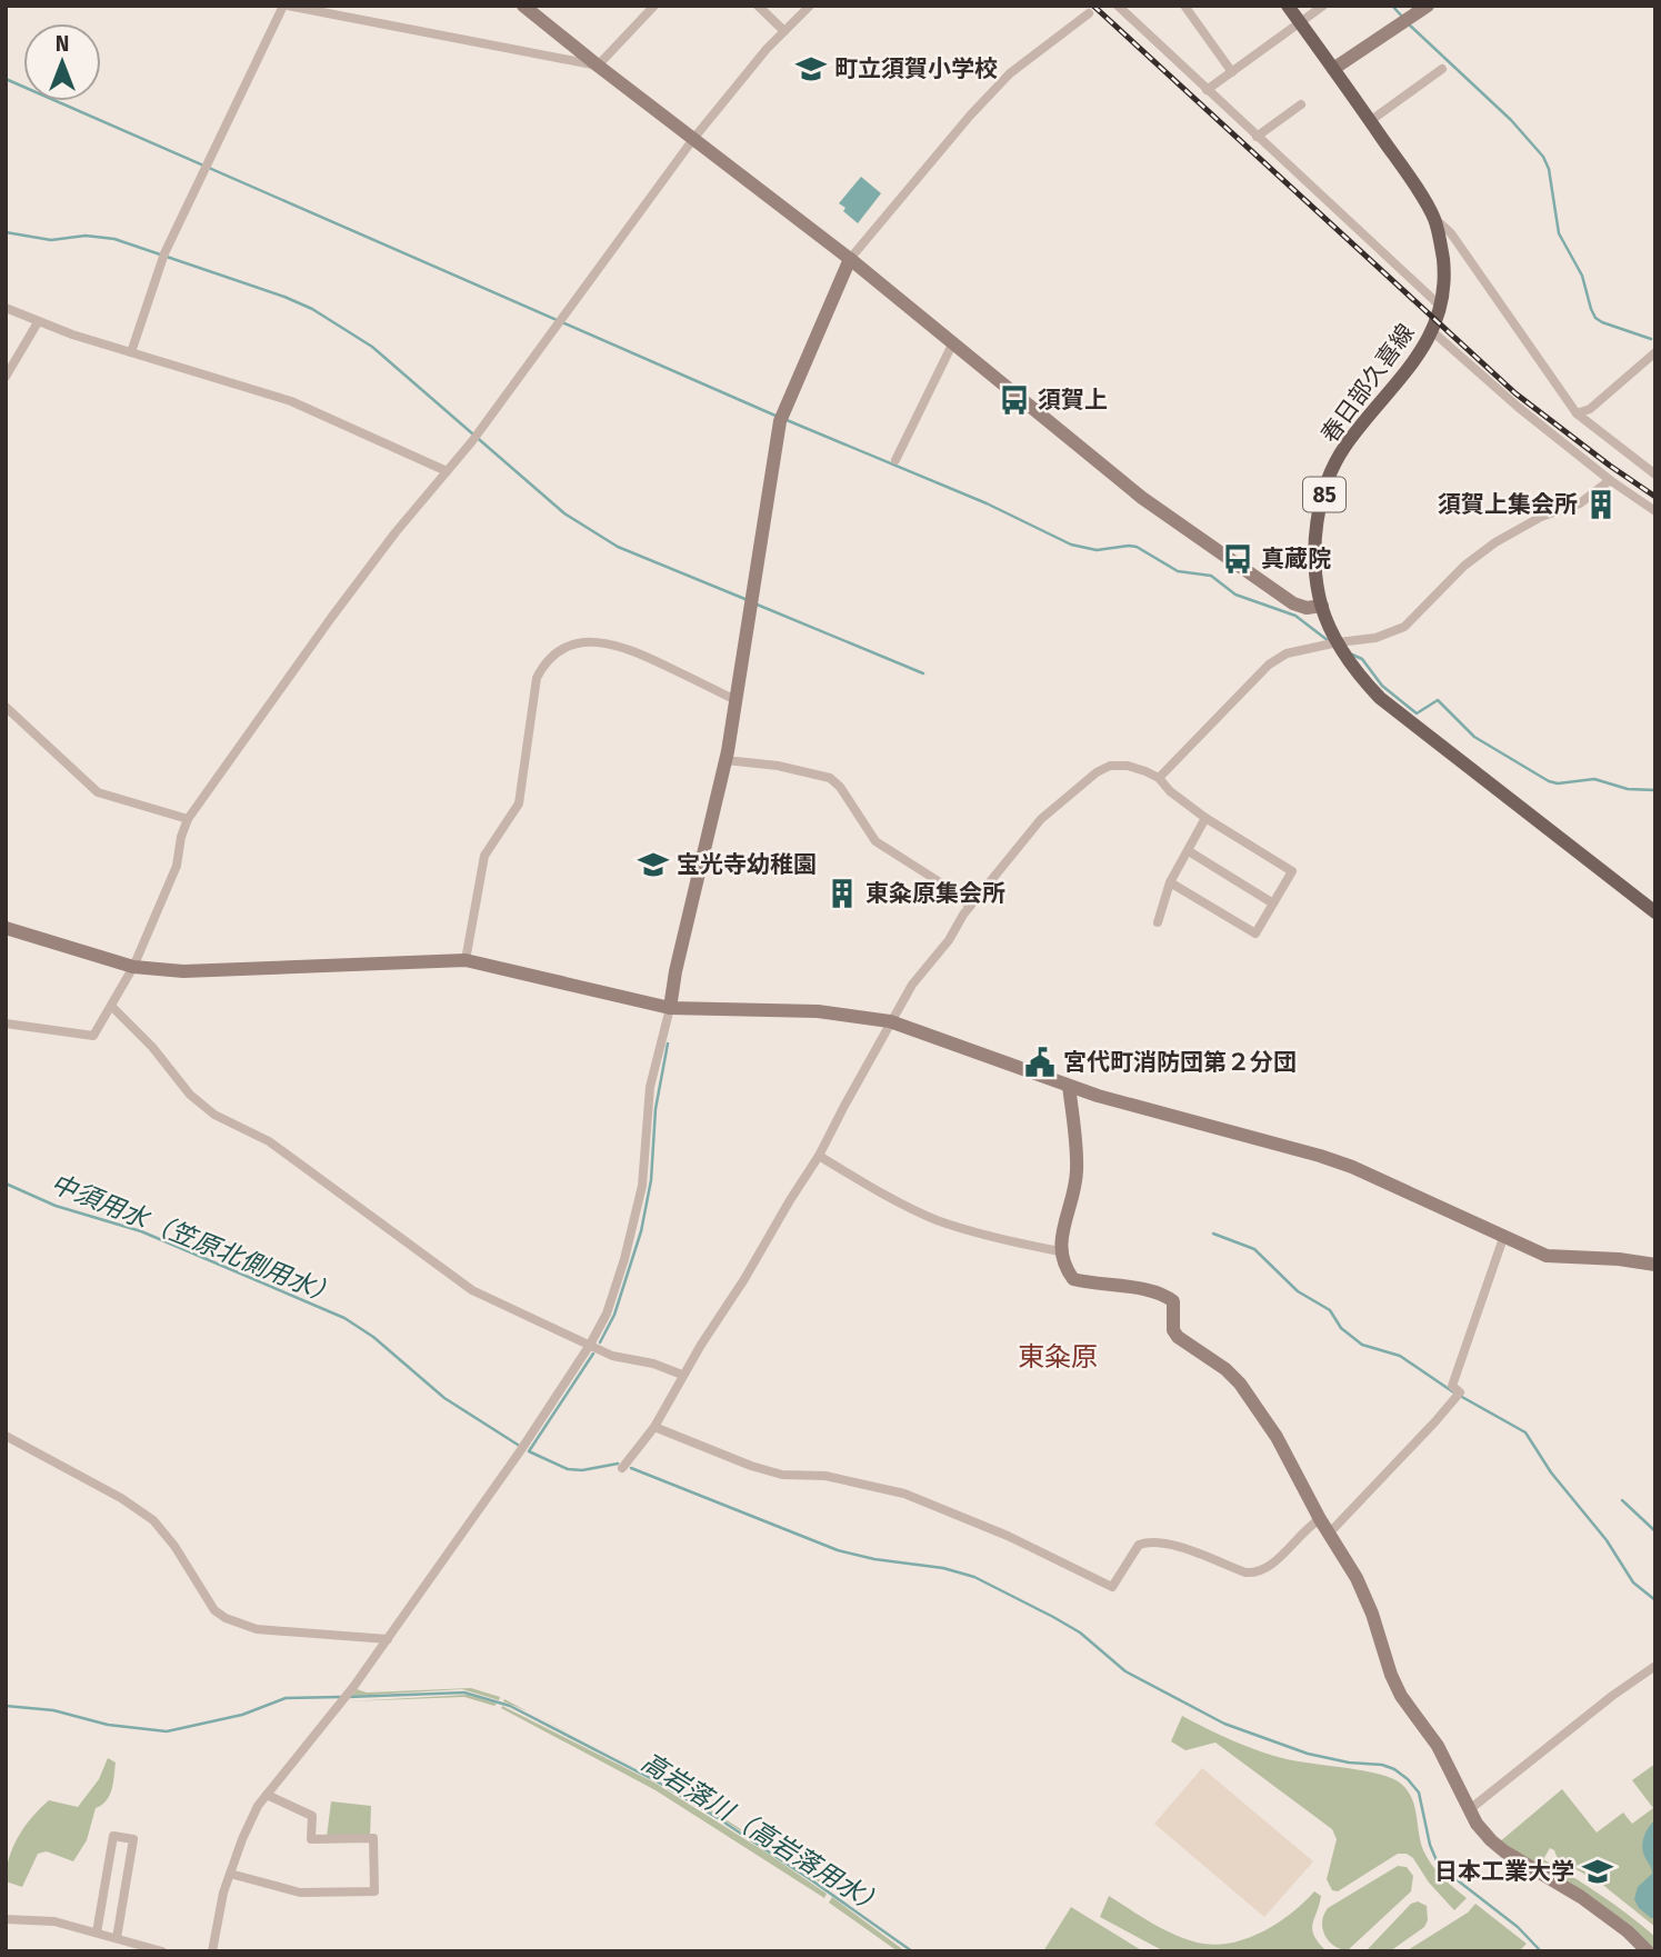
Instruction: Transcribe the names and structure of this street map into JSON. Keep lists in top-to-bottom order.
{
  "streets": {
    "main road": ["春日部久喜線", "85"]
  },
  "districts": ["東粂原"],
  "water": ["中須用水（笠原北側用水）", "高岩落川（高岩落用水）"],
  "places": {
    "school or university": ["町立須賀小学校", "宝光寺幼稚園", "日本工業大学"],
    "bus stop": ["須賀上", "真蔵院"],
    "building": ["須賀上集会所", "東粂原集会所"],
    "public building": ["宮代町消防団第２分団"]
  },
  "north": "top"
}
